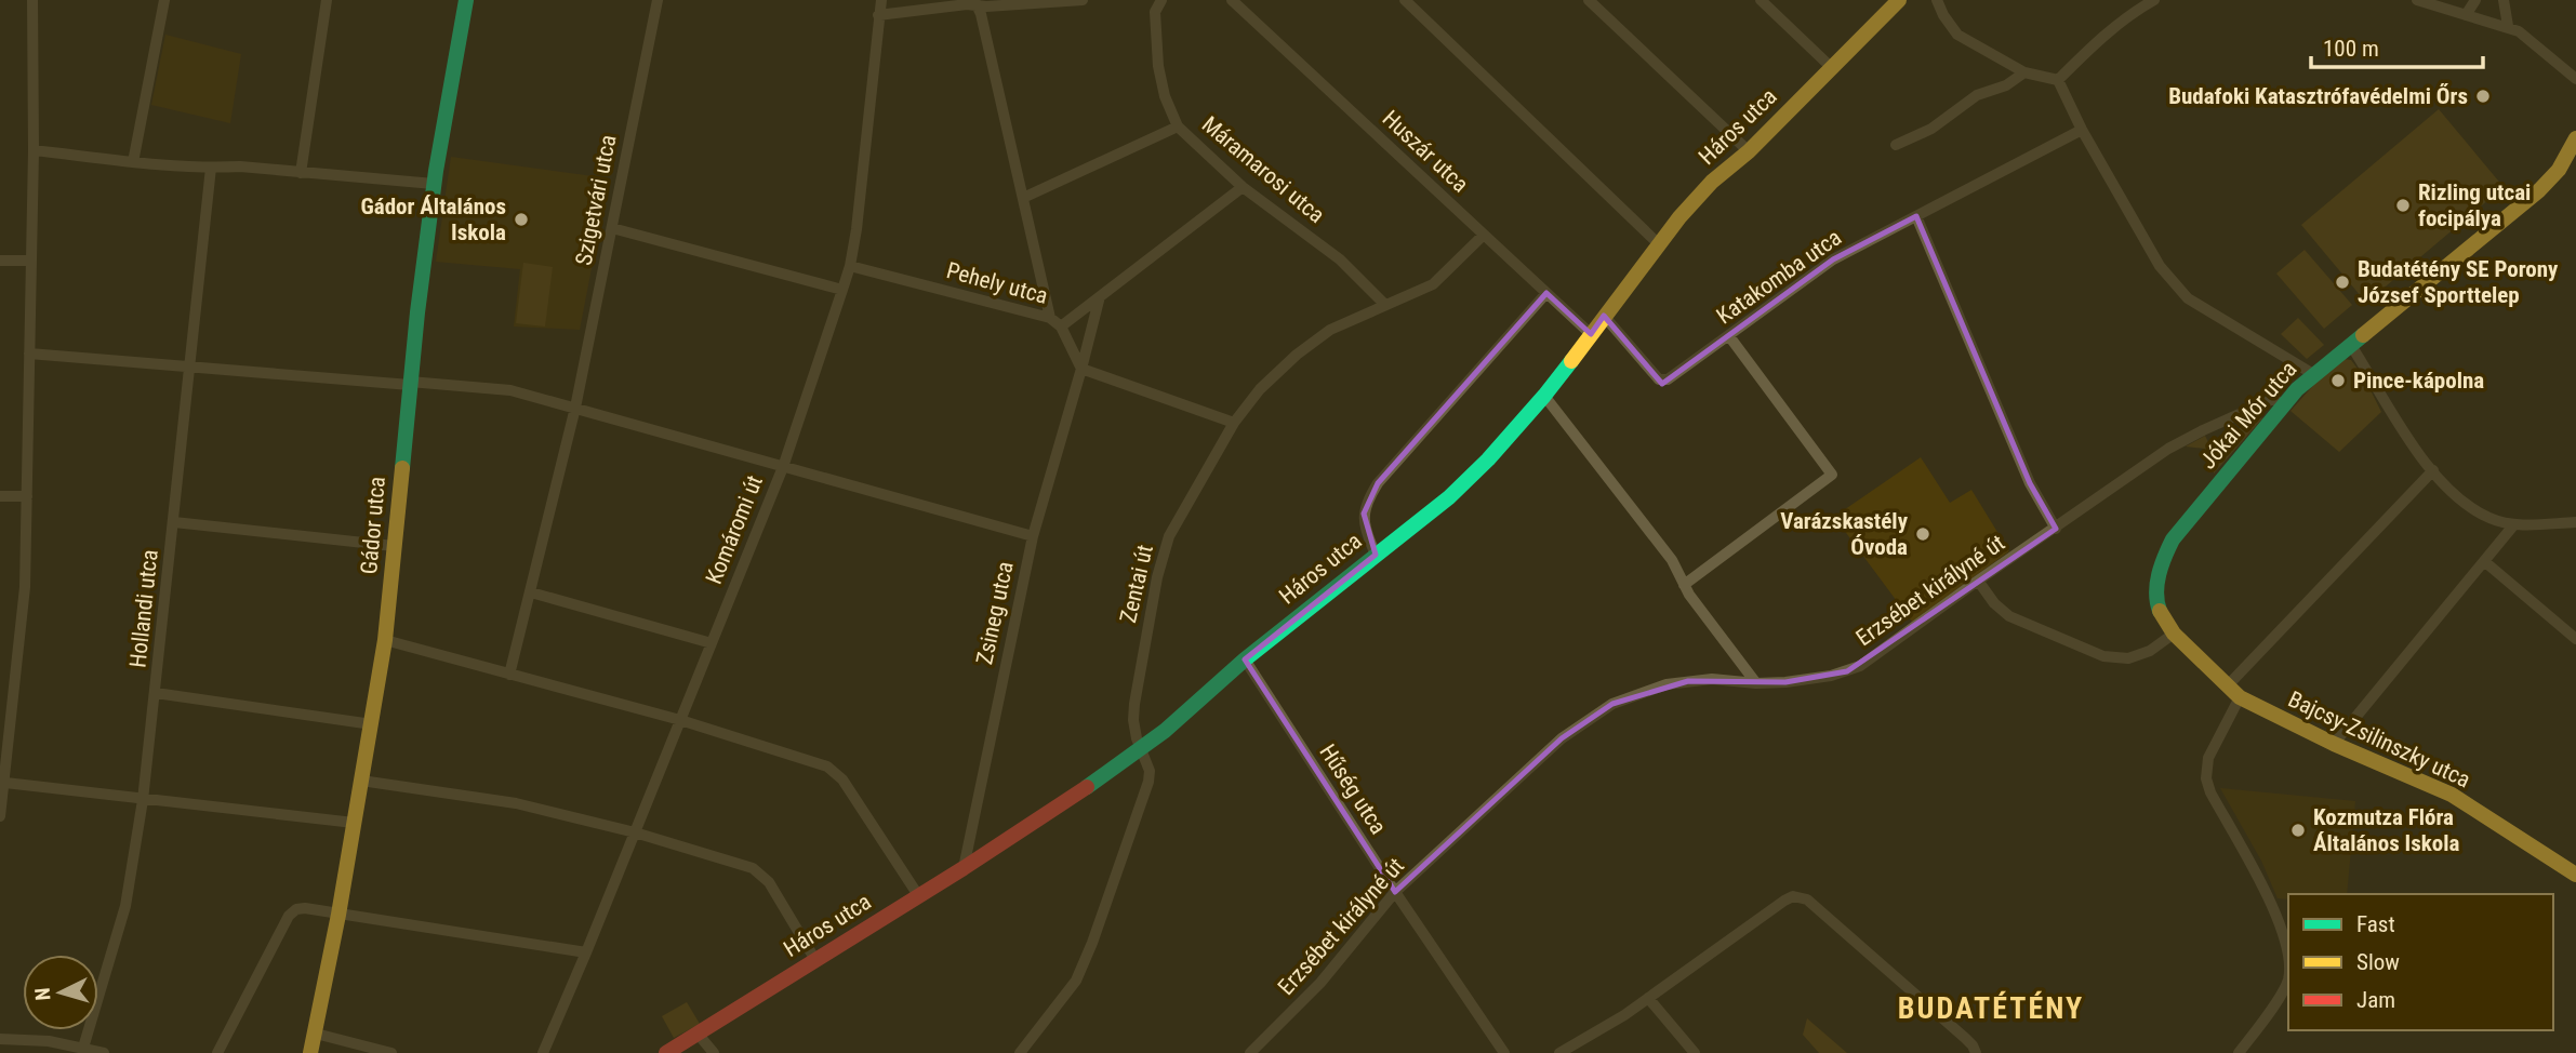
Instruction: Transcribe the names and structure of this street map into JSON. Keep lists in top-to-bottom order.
{
  "streets": {
    "street": [
      "Háros utca",
      "Huszár utca",
      "Máramarosi utca",
      "Szigetvári utca",
      "Katakomba utca",
      "Pehely utca",
      "Jókai Mór utca",
      "Gádor utca",
      "Komáromi út",
      "Zentai út",
      "Erzsébet királyné út",
      "Hollandi utca",
      "Zsineg utca",
      "Bajcsy-Zsilinszky utca",
      "Hűség utca"
    ]
  },
  "crossings": [
    ["Háros utca", "Huszár utca"],
    ["Háros utca", "Katakomba utca"],
    ["Háros utca", "Zentai út"],
    ["Háros utca", "Zsineg utca"],
    ["Háros utca", "Hűség utca"],
    ["Huszár utca", "Zentai út"],
    ["Máramarosi utca", "Zentai út"],
    ["Pehely utca", "Komáromi út"],
    ["Pehely utca", "Zsineg utca"],
    ["Jókai Mór utca", "Erzsébet királyné út"],
    ["Jókai Mór utca", "Bajcsy-Zsilinszky utca"],
    ["Erzsébet királyné út", "Hűség utca"]
  ],
  "districts": ["BUDATÉTÉNY"],
  "places": [
    "Budafoki Katasztrófavédelmi Őrs",
    "Rizling utcai focipálya",
    "Gádor Általános Iskola",
    "Budatétény SE Porony József Sporttelep",
    "Pince-kápolna",
    "Varázskastély Óvoda",
    "Kozmutza Flóra Általános Iskola"
  ],
  "legend": ["Fast", "Slow", "Jam"],
  "scale_bar": "100 m",
  "north": "left"
}
